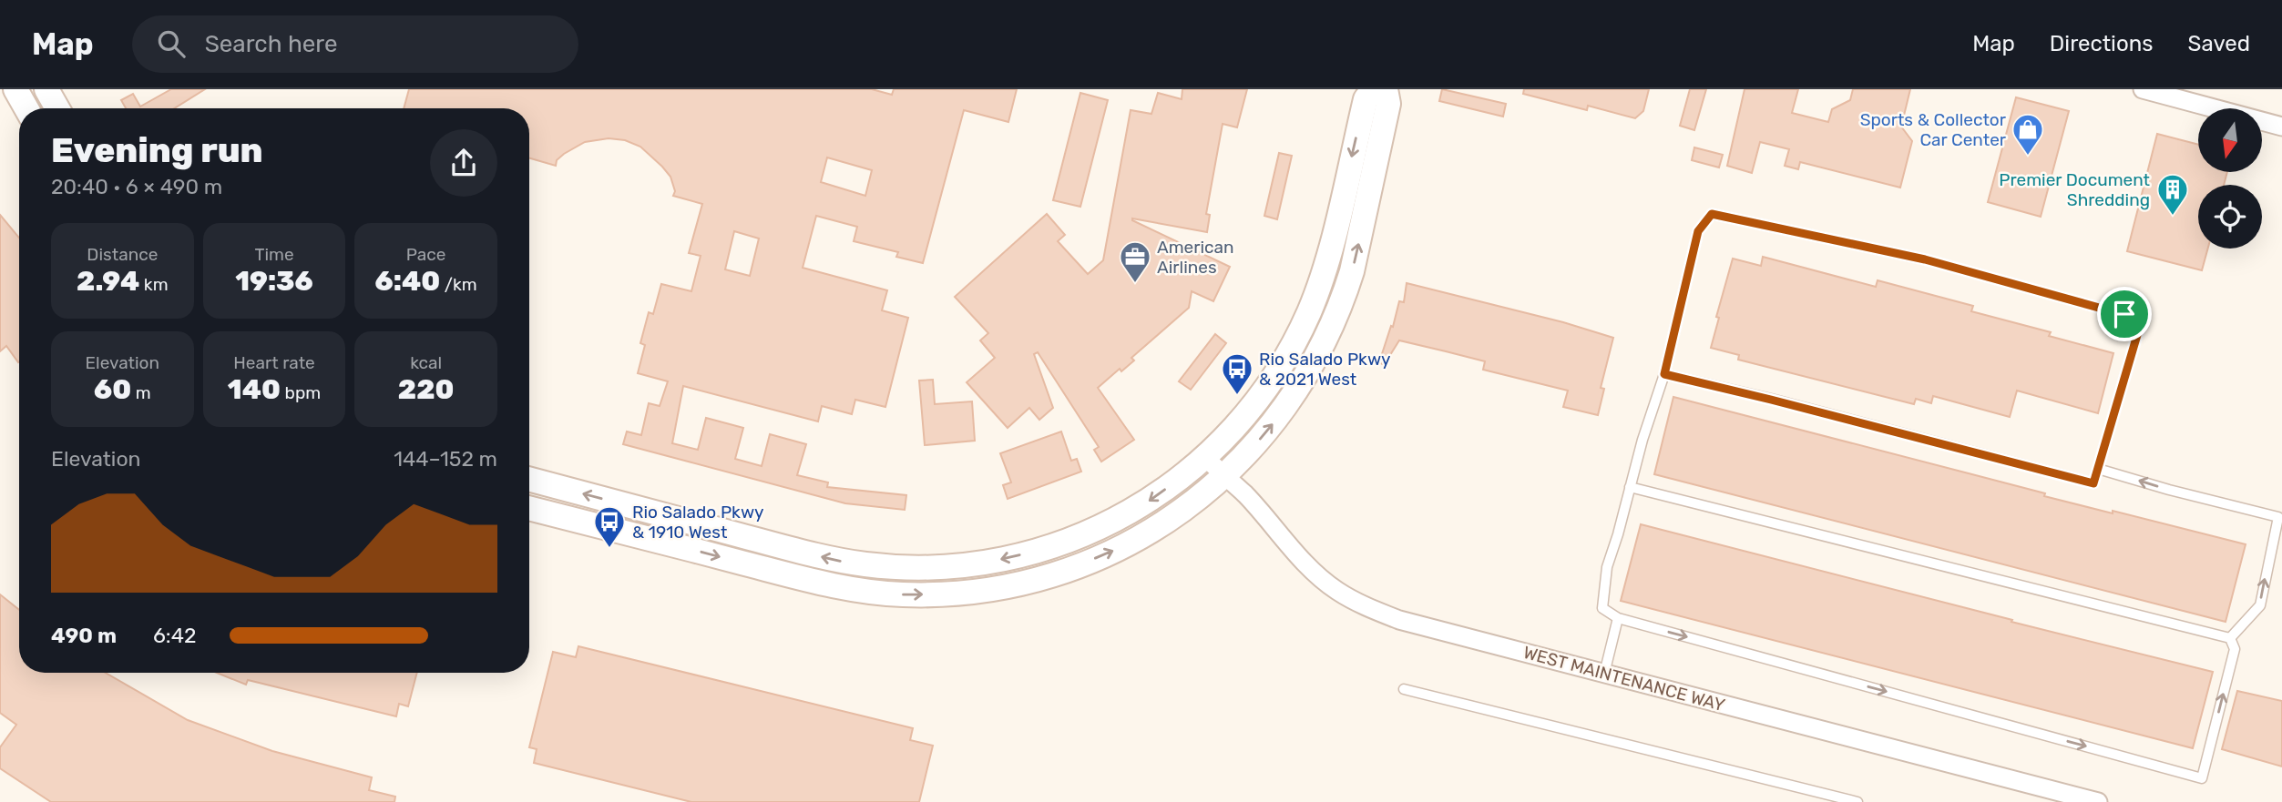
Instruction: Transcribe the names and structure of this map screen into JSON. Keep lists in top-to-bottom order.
{
  "streets": {
    "street": ["WEST MAINTENANCE WAY"]
  },
  "places": {
    "shop": ["Sports & Collector Car Center"],
    "building": ["Premier Document Shredding"],
    "office": ["American Airlines"],
    "bus stop": ["Rio Salado Pkwy & 2021 West", "Rio Salado Pkwy & 1910 West"]
  },
  "north": "bottom",
  "page": {
    "header": "Map",
    "search": "Search here",
    "nav": ["Map", "Directions", "Saved"],
    "heading": ["Evening run", "20:40 · 6 × 490 m"],
    "stats": [
      ["Distance", "2.94 km"],
      ["Time", "19:36"],
      ["Pace", "6:40 /km"],
      ["Elevation", "60 m"],
      ["Heart rate", "140 bpm"],
      ["kcal", "220"]
    ],
    "chart": ["Elevation", "144–152 m"],
    "list": [
      {
        "name": "490 m",
        "note": "6:42"
      }
    ]
  }
}
